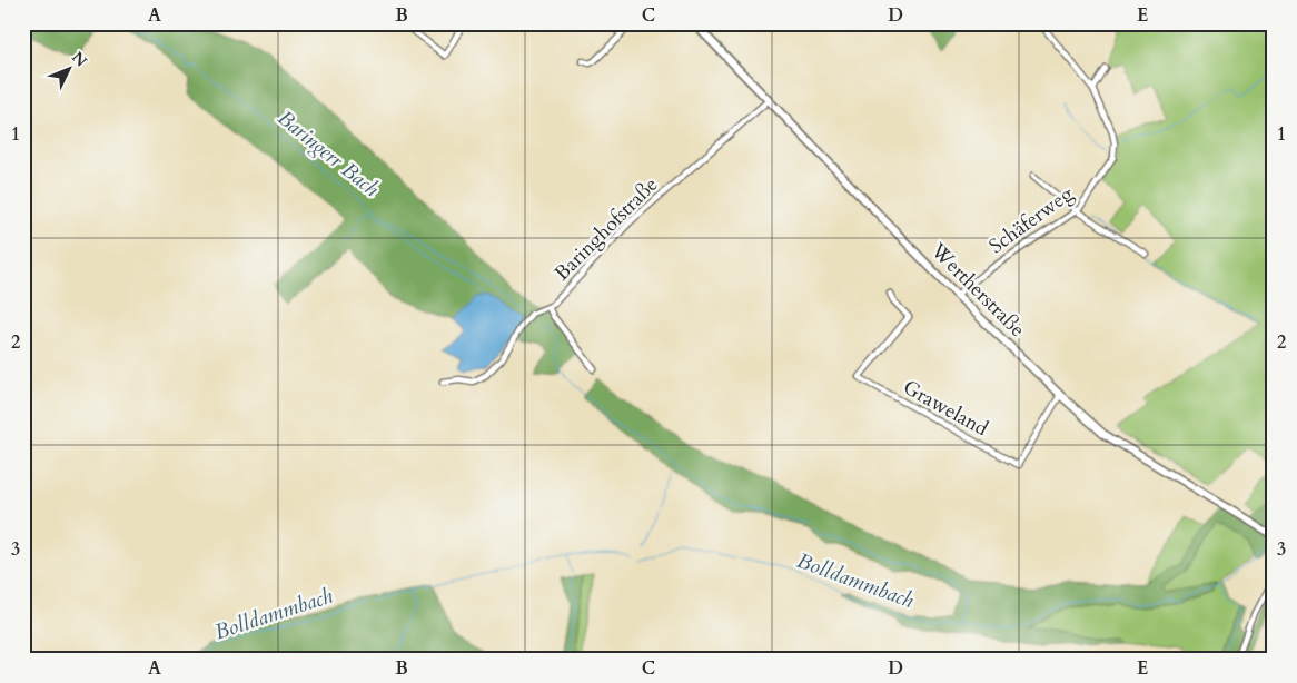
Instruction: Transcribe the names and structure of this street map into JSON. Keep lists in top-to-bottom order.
{
  "streets": {
    "main road": ["Wertherstraße"],
    "street": ["Schäferweg", "Baringhofstraße", "Graweland"]
  },
  "crossings": [
    ["Schäferweg", "Wertherstraße"],
    ["Baringhofstraße", "Wertherstraße"],
    ["Wertherstraße", "Graweland"]
  ],
  "water": ["Baringerr Bach", "Bolldammbach"],
  "north": "top right",
  "grid": {
    "columns": [
      "A",
      "B",
      "C",
      "D",
      "E"
    ],
    "rows": ["1", "2", "3"]
  }
}
